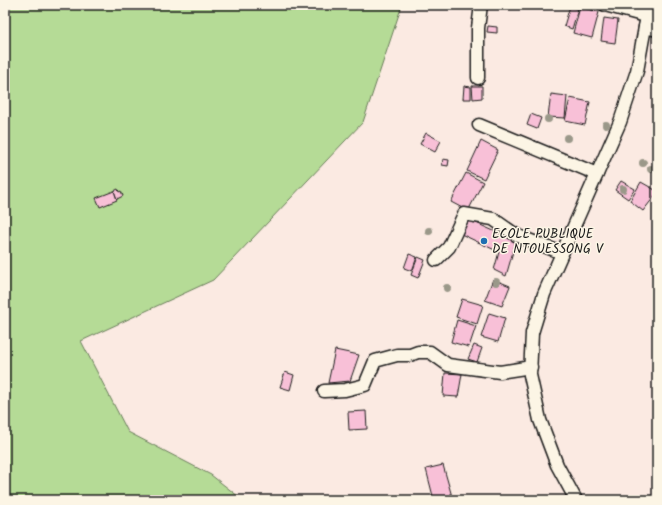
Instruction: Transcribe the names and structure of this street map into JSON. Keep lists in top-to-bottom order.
{
  "places": ["ECOLE PUBLIQUE DE NTOUESSONG V"]
}
